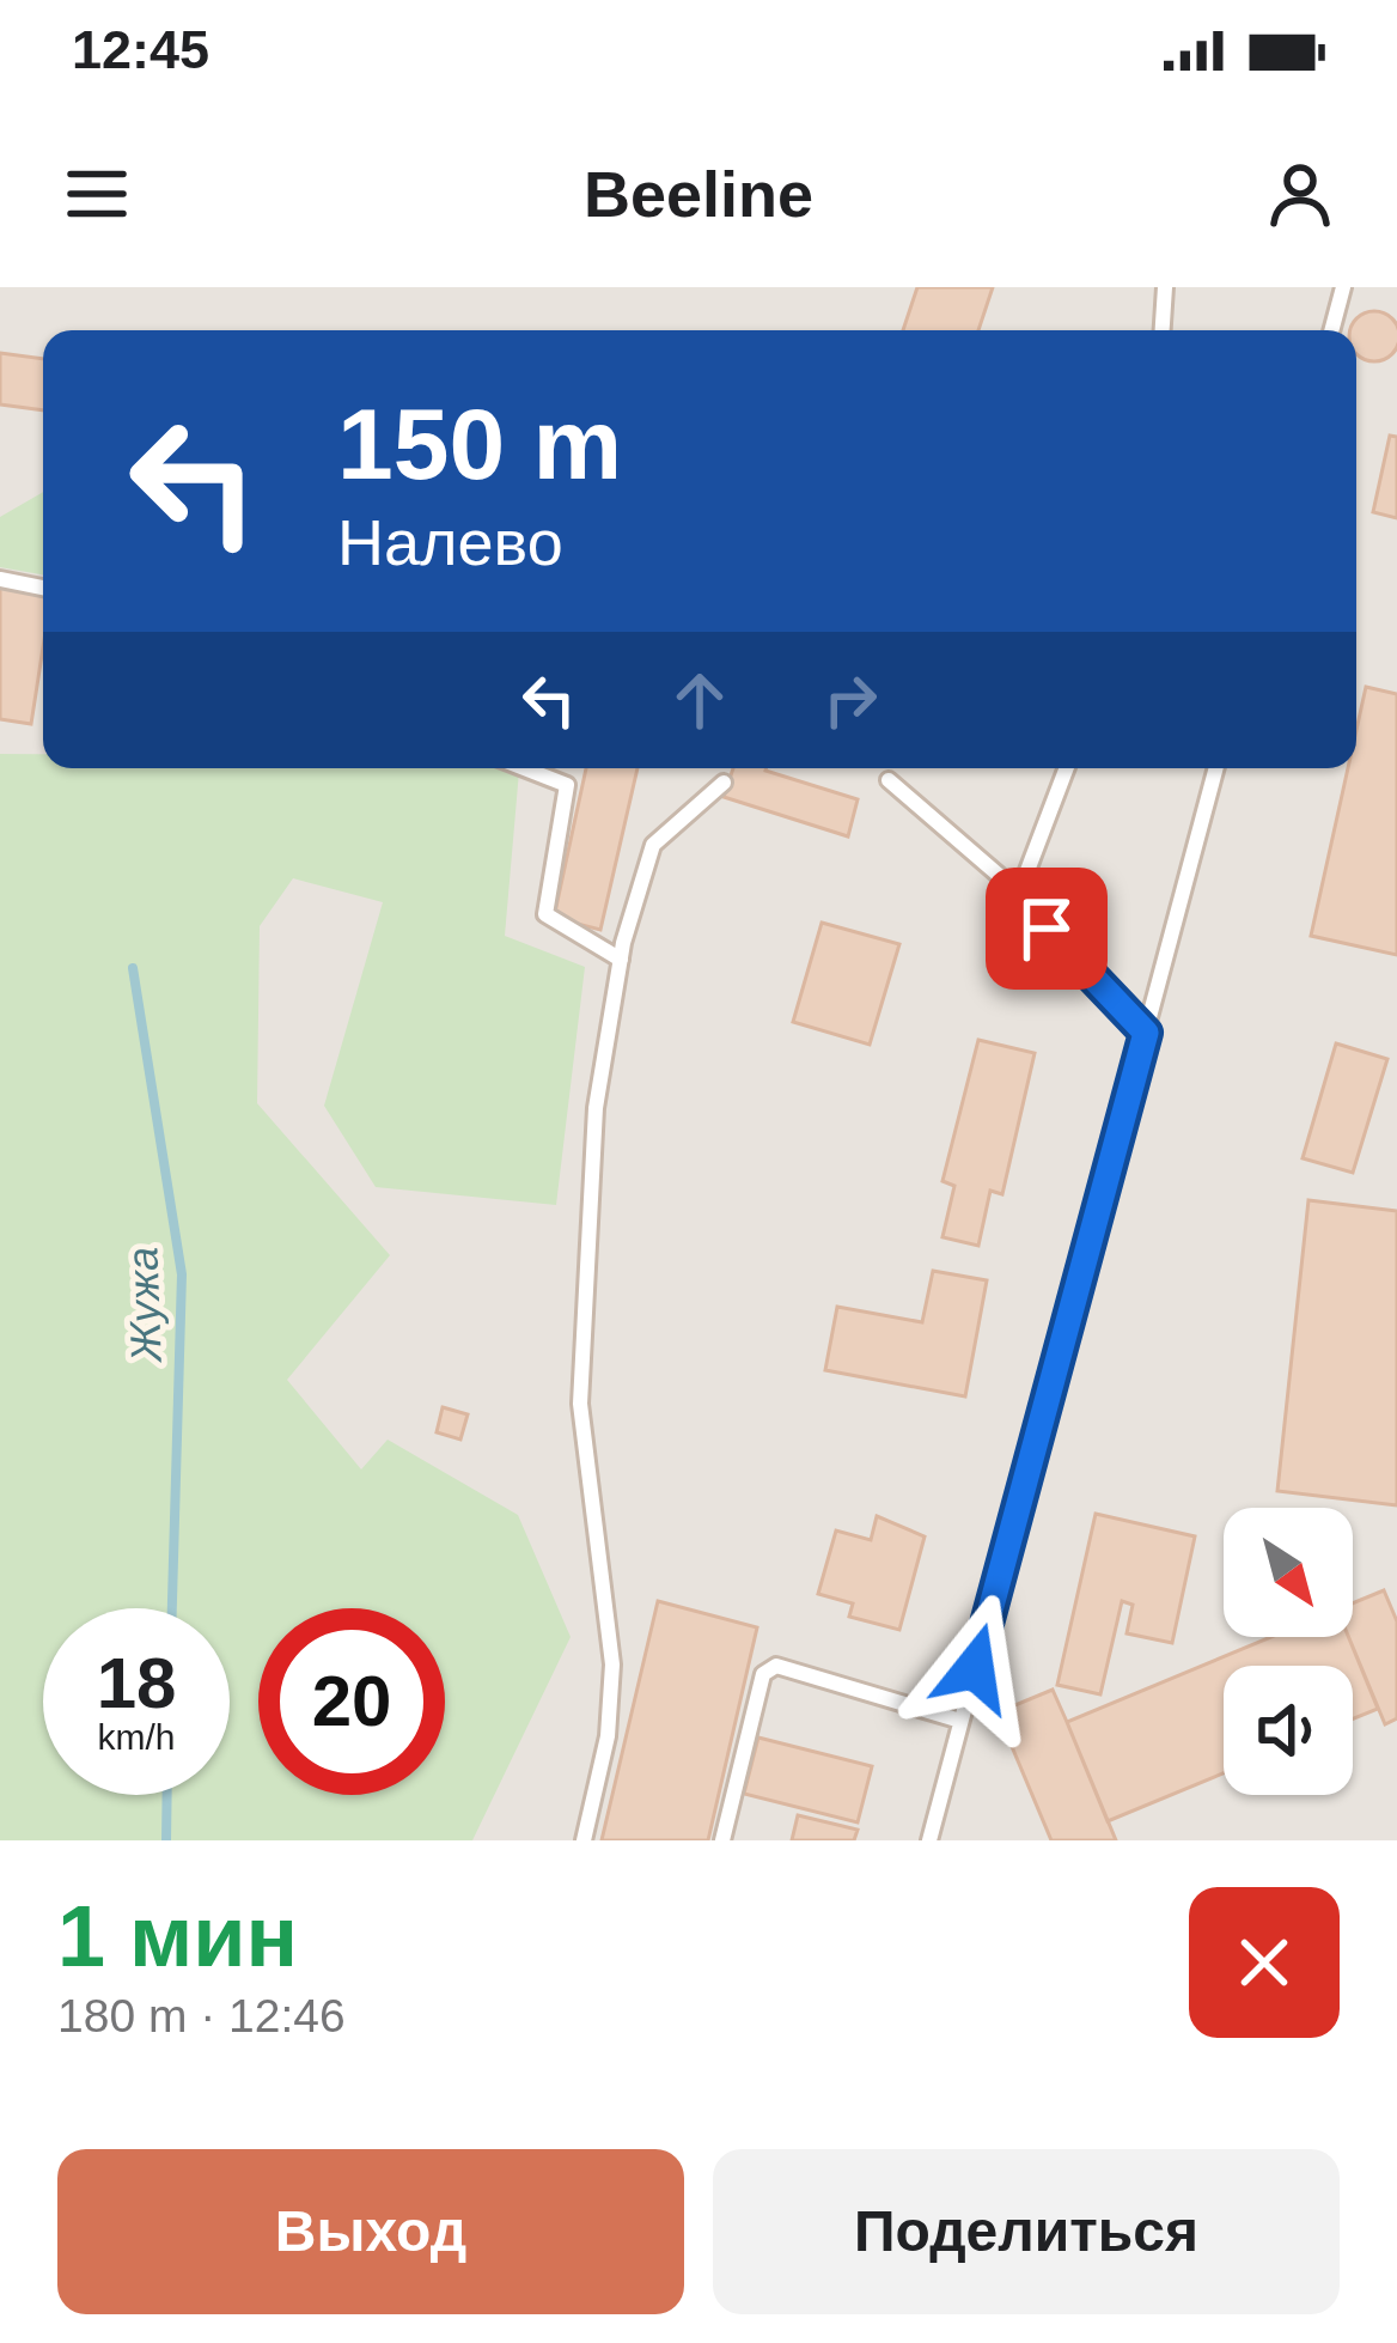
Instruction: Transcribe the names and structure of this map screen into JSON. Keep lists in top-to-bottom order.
{
  "water": ["Жужа"],
  "north": "bottom right",
  "page": {
    "status": "12:45",
    "header": "Beeline",
    "turn": ["150 m", "Налево"],
    "speed": "18 km/h",
    "limit": "20",
    "heading": ["1 мин", "180 m · 12:46"],
    "buttons": ["Выход", "Поделиться"]
  }
}
